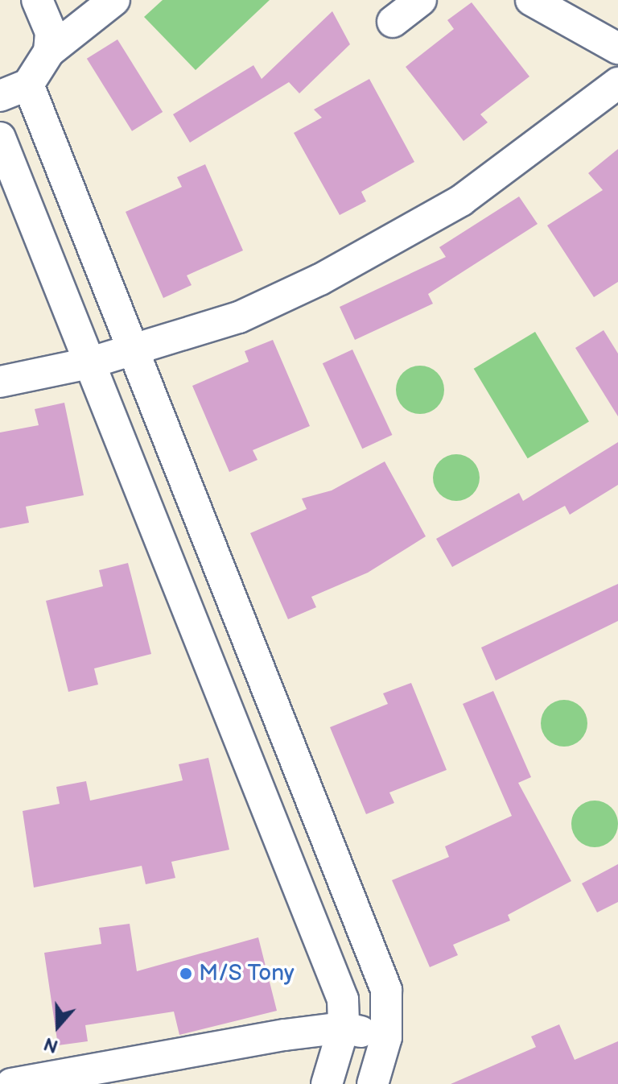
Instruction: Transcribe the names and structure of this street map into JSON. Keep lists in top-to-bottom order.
{
  "places": ["M/S Tony"],
  "north": "bottom"
}
